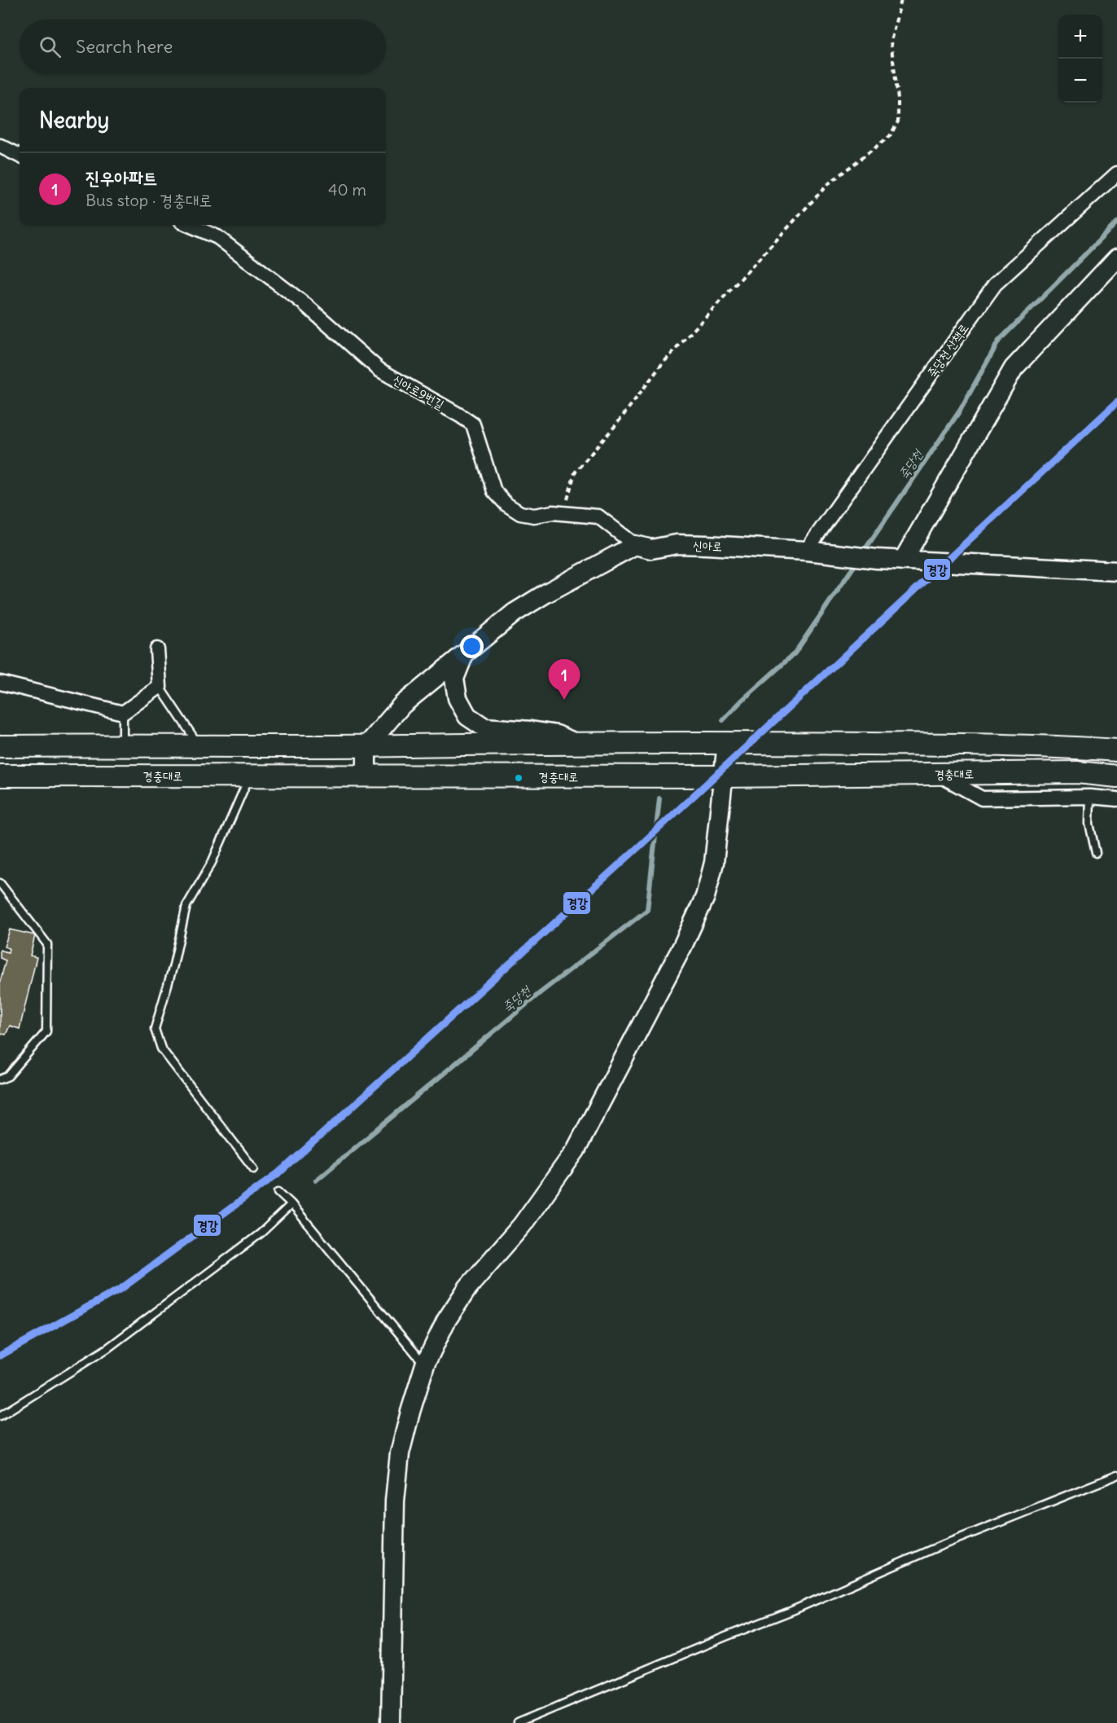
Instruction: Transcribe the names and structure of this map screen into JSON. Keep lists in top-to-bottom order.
{
  "streets": {
    "main road": ["경충대로"],
    "street": ["죽당천 산책로", "신아로9번길", "신아로"]
  },
  "crossings": [
    ["죽당천 산책로", "신아로"],
    ["신아로9번길", "신아로"]
  ],
  "water": ["죽당천"],
  "lines": ["transit line 경강"],
  "page": {
    "map_buttons": ["+", "−"],
    "search": "Search here",
    "heading": "Nearby",
    "list": [
      {
        "mark": "1",
        "name": "진우아파트",
        "note": "Bus stop · 경충대로",
        "value": "40 m"
      }
    ],
    "pins": "1"
  }
}
